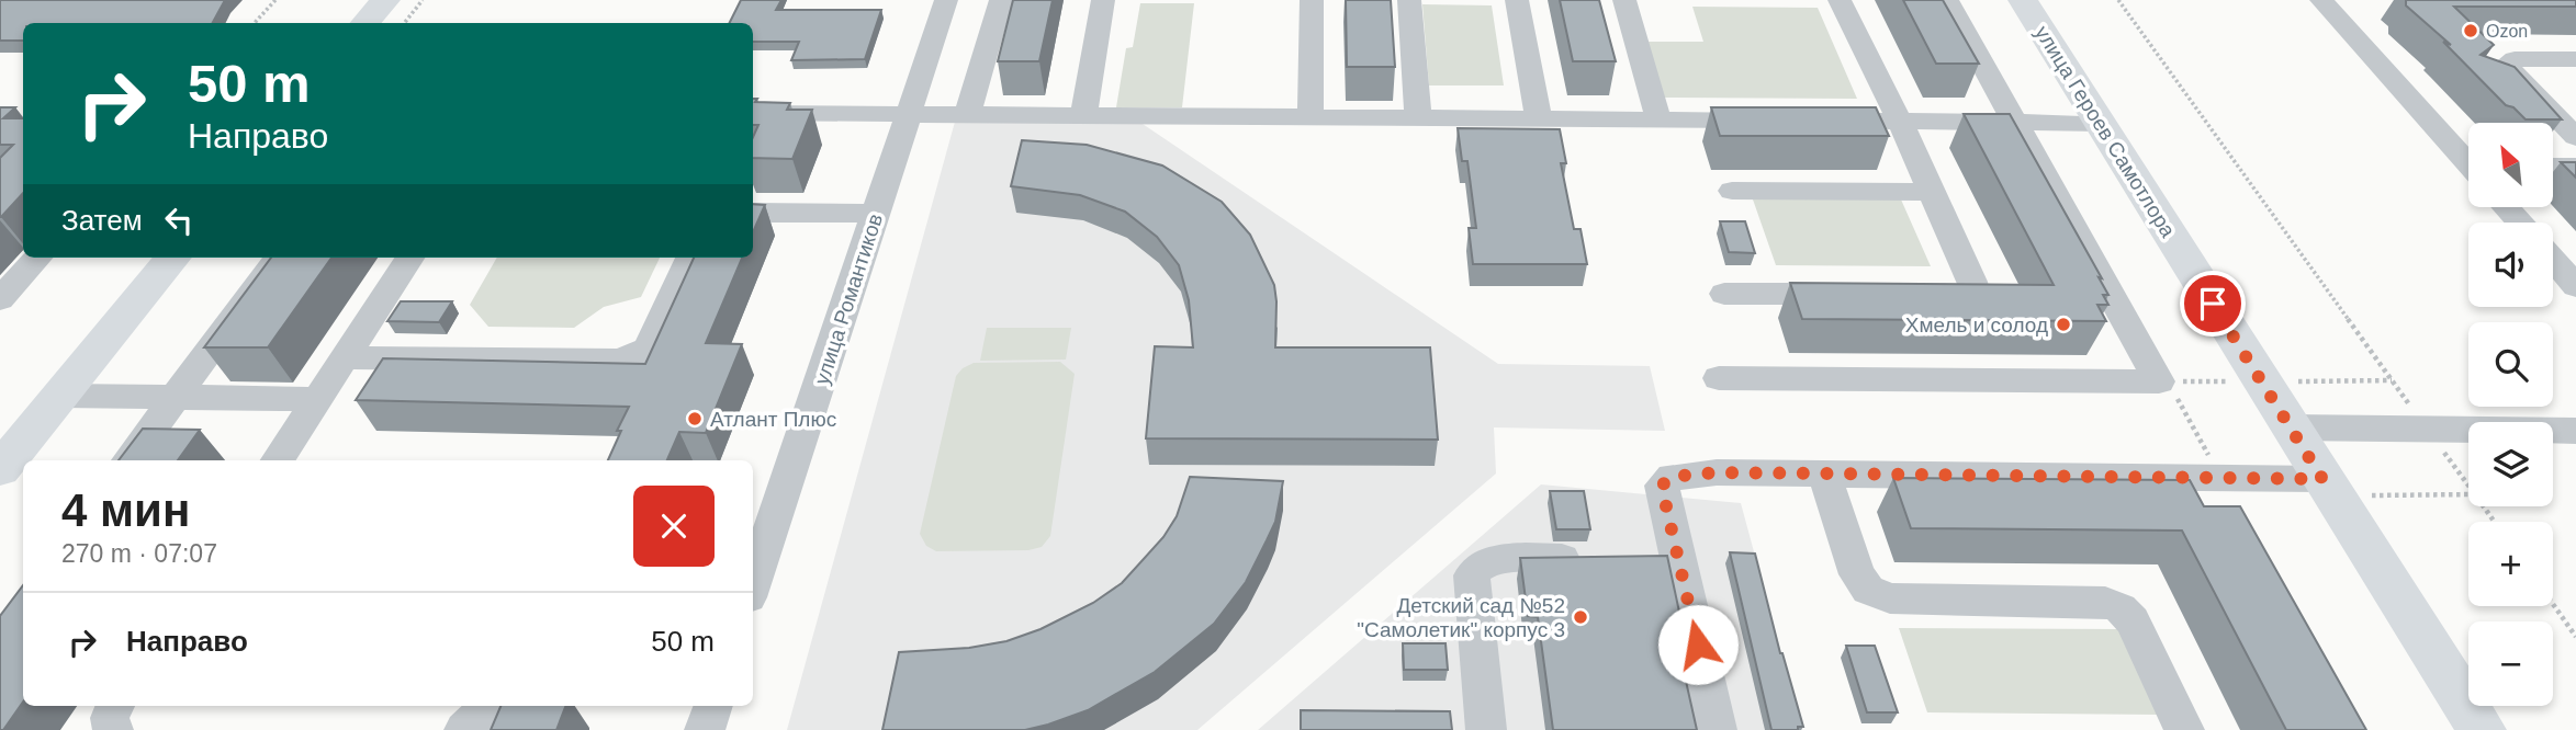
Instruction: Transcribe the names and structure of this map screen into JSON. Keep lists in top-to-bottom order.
{
  "streets": {
    "main road": ["улица Героев Самотлора"],
    "street": ["улица Романтиков"]
  },
  "places": [
    "Ozon",
    "Хмель и солод",
    "Атлант Плюс",
    "Детский сад №52 \"Самолетик\" корпус 3"
  ],
  "north": "top left",
  "page": {
    "turn": ["50 m", "Направо"],
    "map_buttons": ["+", "−"],
    "then": "Затем",
    "heading": ["4 мин", "270 m · 07:07"],
    "list": [
      {
        "name": "Направо",
        "value": "50 m"
      }
    ]
  }
}
